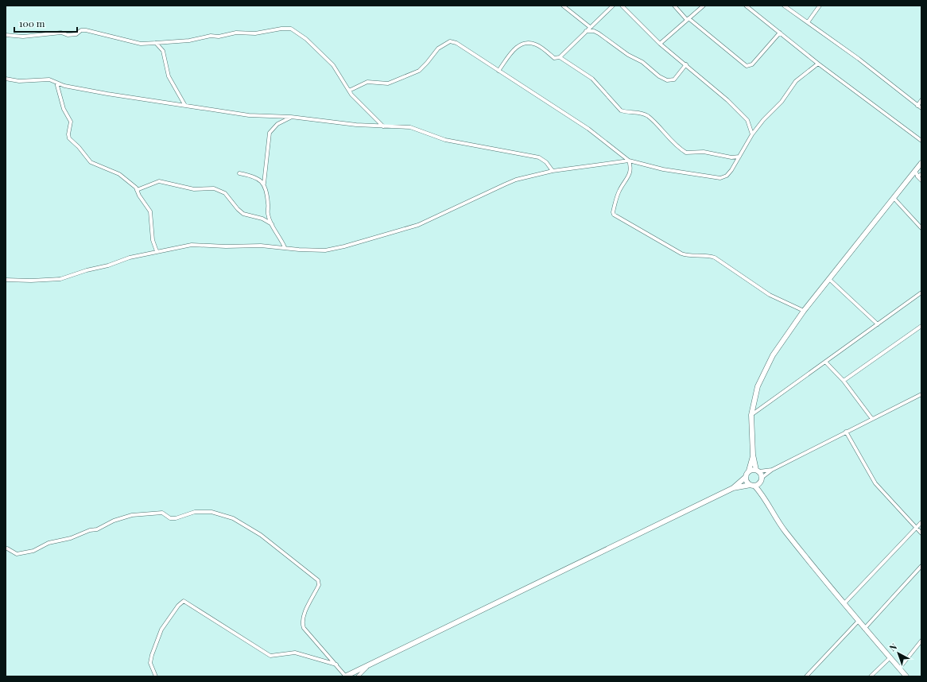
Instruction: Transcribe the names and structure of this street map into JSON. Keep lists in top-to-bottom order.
{
  "scale_bar": "100 m",
  "north": "top left"
}
